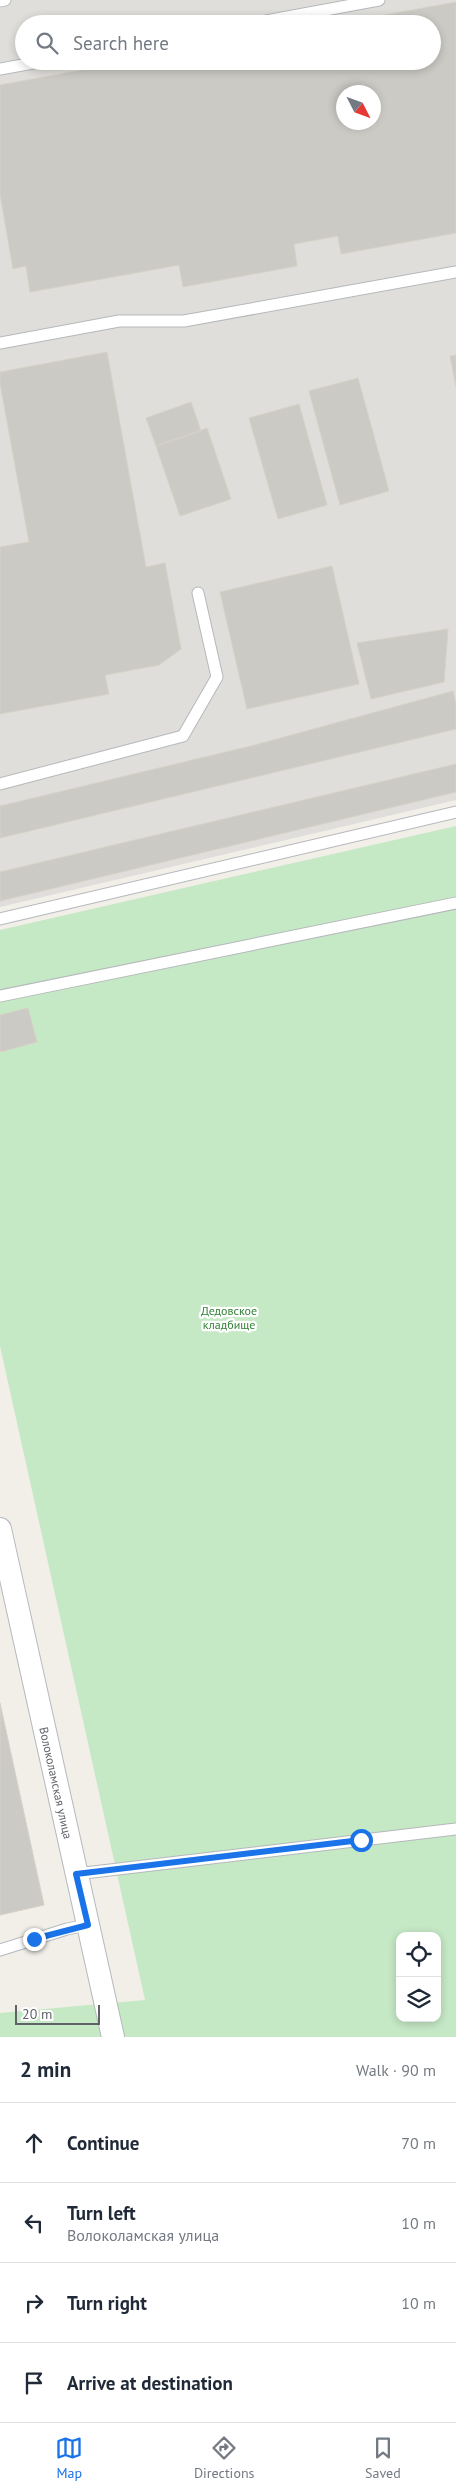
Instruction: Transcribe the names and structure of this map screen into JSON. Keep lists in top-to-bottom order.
{
  "streets": {
    "street": ["Волоколамская улица"]
  },
  "parks": ["Дедовское кладбище"],
  "scale_bar": "20 m",
  "north": "bottom right",
  "page": {
    "search": "Search here",
    "scale": "20 m",
    "heading": ["2 min", "Walk · 90 m"],
    "list": [
      ["Continue", "70 m"],
      ["Turn left", "Волоколамская улица", "10 m"],
      ["Turn right", "10 m"],
      "Arrive at destination"
    ],
    "nav": ["Map", "Directions", "Saved"]
  }
}
